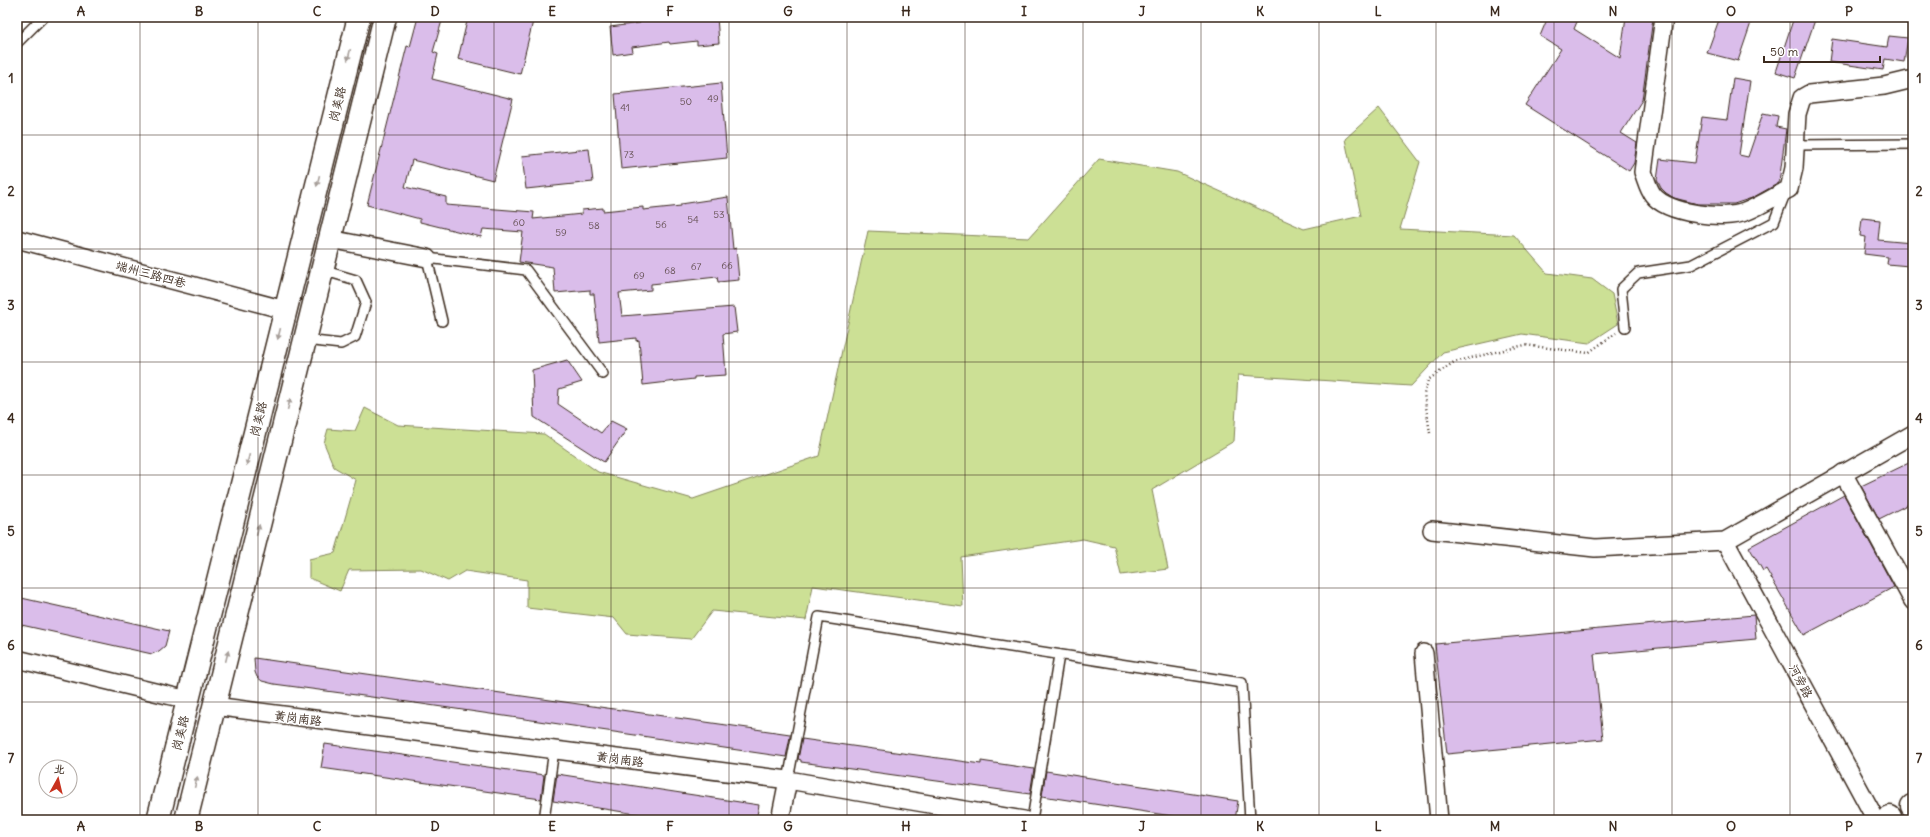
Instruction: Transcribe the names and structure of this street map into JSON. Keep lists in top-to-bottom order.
{
  "streets": {
    "main road": ["岗美路"],
    "street": ["端州三路四巷", "河旁路", "黄岗南路"]
  },
  "crossings": [
    ["岗美路", "端州三路四巷"]
  ],
  "house_numbers": [
    "49",
    "50",
    "41",
    "73",
    "53",
    "54",
    "60",
    "56",
    "58",
    "59",
    "66",
    "67",
    "68",
    "69"
  ],
  "scale_bar": "50 m",
  "north": "top",
  "grid": {
    "columns": [
      "A",
      "B",
      "C",
      "D",
      "E",
      "F",
      "G",
      "H",
      "I",
      "J",
      "K",
      "L",
      "M",
      "N",
      "O",
      "P"
    ],
    "rows": [
      "1",
      "2",
      "3",
      "4",
      "5",
      "6",
      "7"
    ]
  }
}
